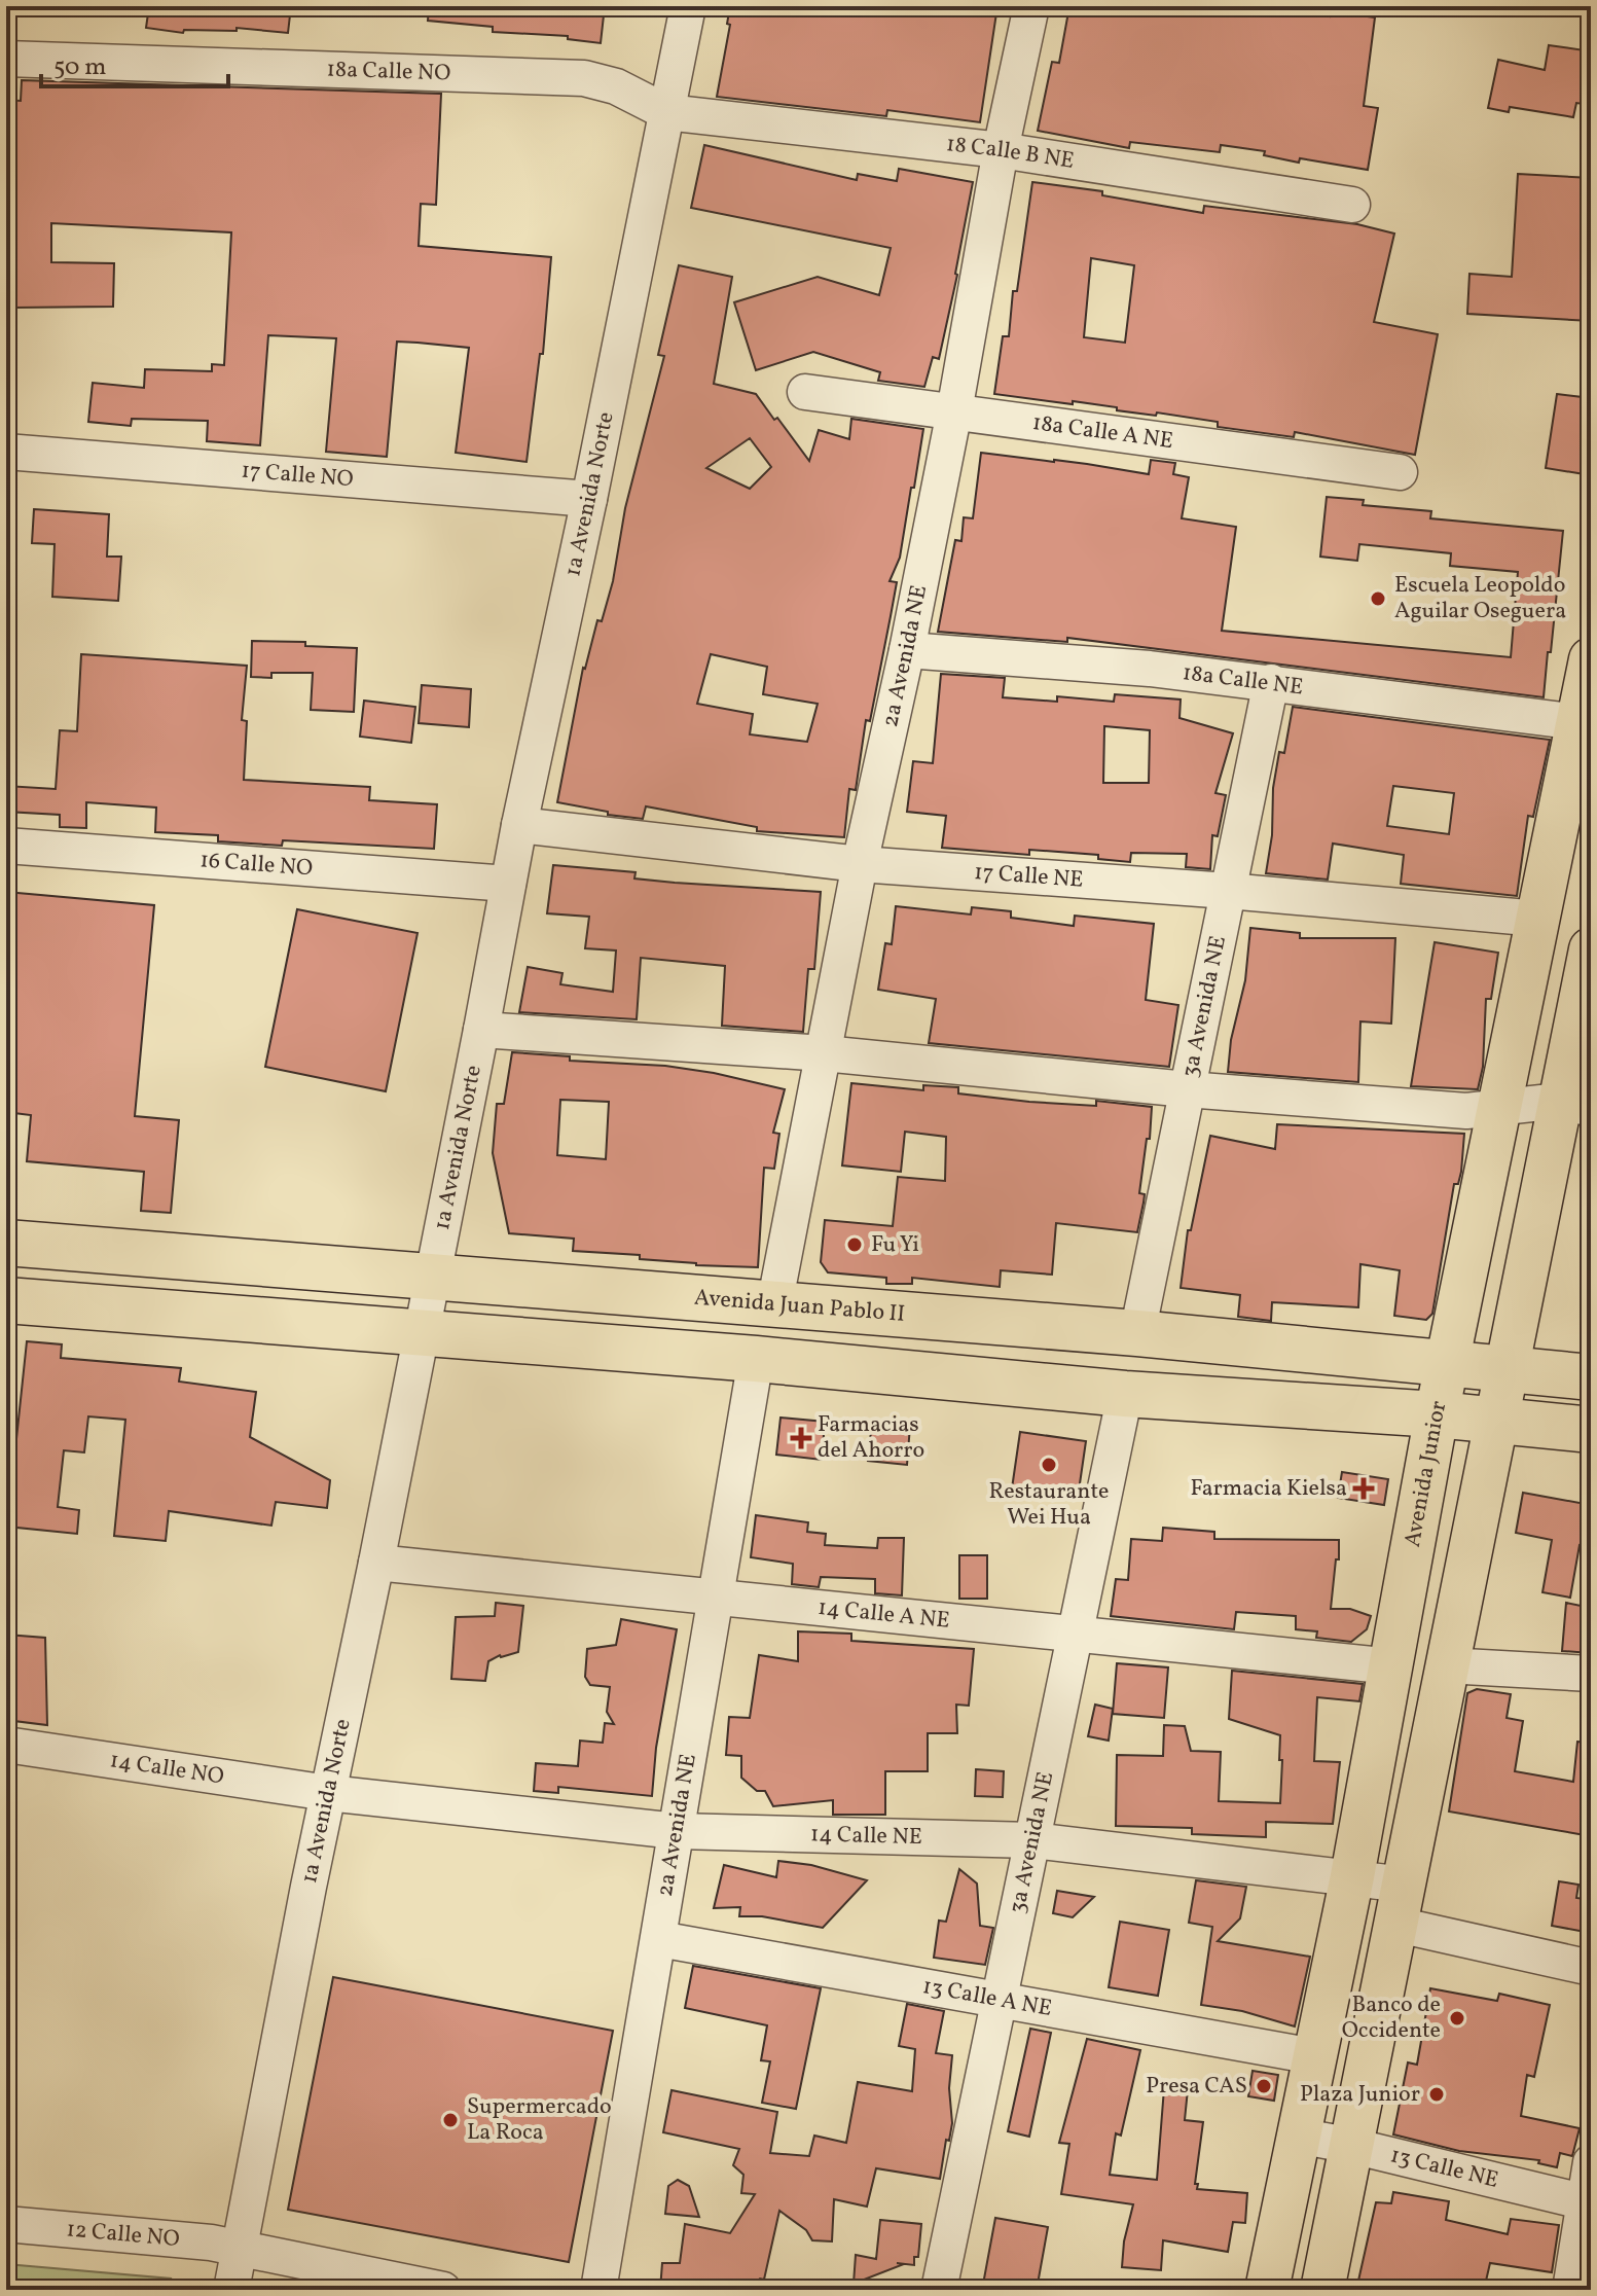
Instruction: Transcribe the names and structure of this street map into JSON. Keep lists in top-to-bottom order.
{
  "streets": {
    "highway": ["Avenida Juan Pablo II"],
    "main road": ["Avenida Junior"],
    "street": [
      "18a Calle NO",
      "18 Calle B NE",
      "18a Calle A NE",
      "17 Calle NO",
      "1a Avenida Norte",
      "2a Avenida NE",
      "18a Calle NE",
      "16 Calle NO",
      "17 Calle NE",
      "3a Avenida NE",
      "14 Calle A NE",
      "14 Calle NO",
      "14 Calle NE",
      "13 Calle A NE",
      "13 Calle NE",
      "12 Calle NO"
    ]
  },
  "crossings": [
    ["18a Calle NO", "18 Calle B NE"],
    ["18a Calle NO", "1a Avenida Norte"],
    ["18 Calle B NE", "1a Avenida Norte"],
    ["18 Calle B NE", "2a Avenida NE"],
    ["18a Calle A NE", "2a Avenida NE"],
    ["17 Calle NO", "1a Avenida Norte"],
    ["1a Avenida Norte", "16 Calle NO"],
    ["1a Avenida Norte", "17 Calle NE"],
    ["1a Avenida Norte", "Avenida Juan Pablo II"],
    ["1a Avenida Norte", "14 Calle A NE"],
    ["1a Avenida Norte", "14 Calle NO"],
    ["1a Avenida Norte", "14 Calle NE"],
    ["1a Avenida Norte", "12 Calle NO"],
    ["2a Avenida NE", "18a Calle NE"],
    ["2a Avenida NE", "17 Calle NE"],
    ["2a Avenida NE", "Avenida Juan Pablo II"],
    ["2a Avenida NE", "14 Calle A NE"],
    ["2a Avenida NE", "14 Calle NE"],
    ["2a Avenida NE", "13 Calle A NE"],
    ["18a Calle NE", "3a Avenida NE"],
    ["18a Calle NE", "Avenida Junior"],
    ["17 Calle NE", "3a Avenida NE"],
    ["17 Calle NE", "Avenida Junior"],
    ["3a Avenida NE", "Avenida Juan Pablo II"],
    ["3a Avenida NE", "14 Calle A NE"],
    ["3a Avenida NE", "14 Calle NE"],
    ["3a Avenida NE", "13 Calle A NE"],
    ["Avenida Juan Pablo II", "Avenida Junior"],
    ["Avenida Junior", "14 Calle A NE"],
    ["Avenida Junior", "14 Calle NE"],
    ["Avenida Junior", "13 Calle A NE"],
    ["Avenida Junior", "13 Calle NE"],
    ["14 Calle NO", "14 Calle NE"]
  ],
  "places": {
    "other": [
      "Escuela Leopoldo Aguilar Oseguera",
      "Fu Yi",
      "Restaurante Wei Hua",
      "Banco de Occidente",
      "Presa CAS",
      "Plaza Junior",
      "Supermercado La Roca"
    ],
    "health": ["Farmacias del Ahorro", "Farmacia Kielsa"]
  },
  "scale_bar": "50 m"
}
